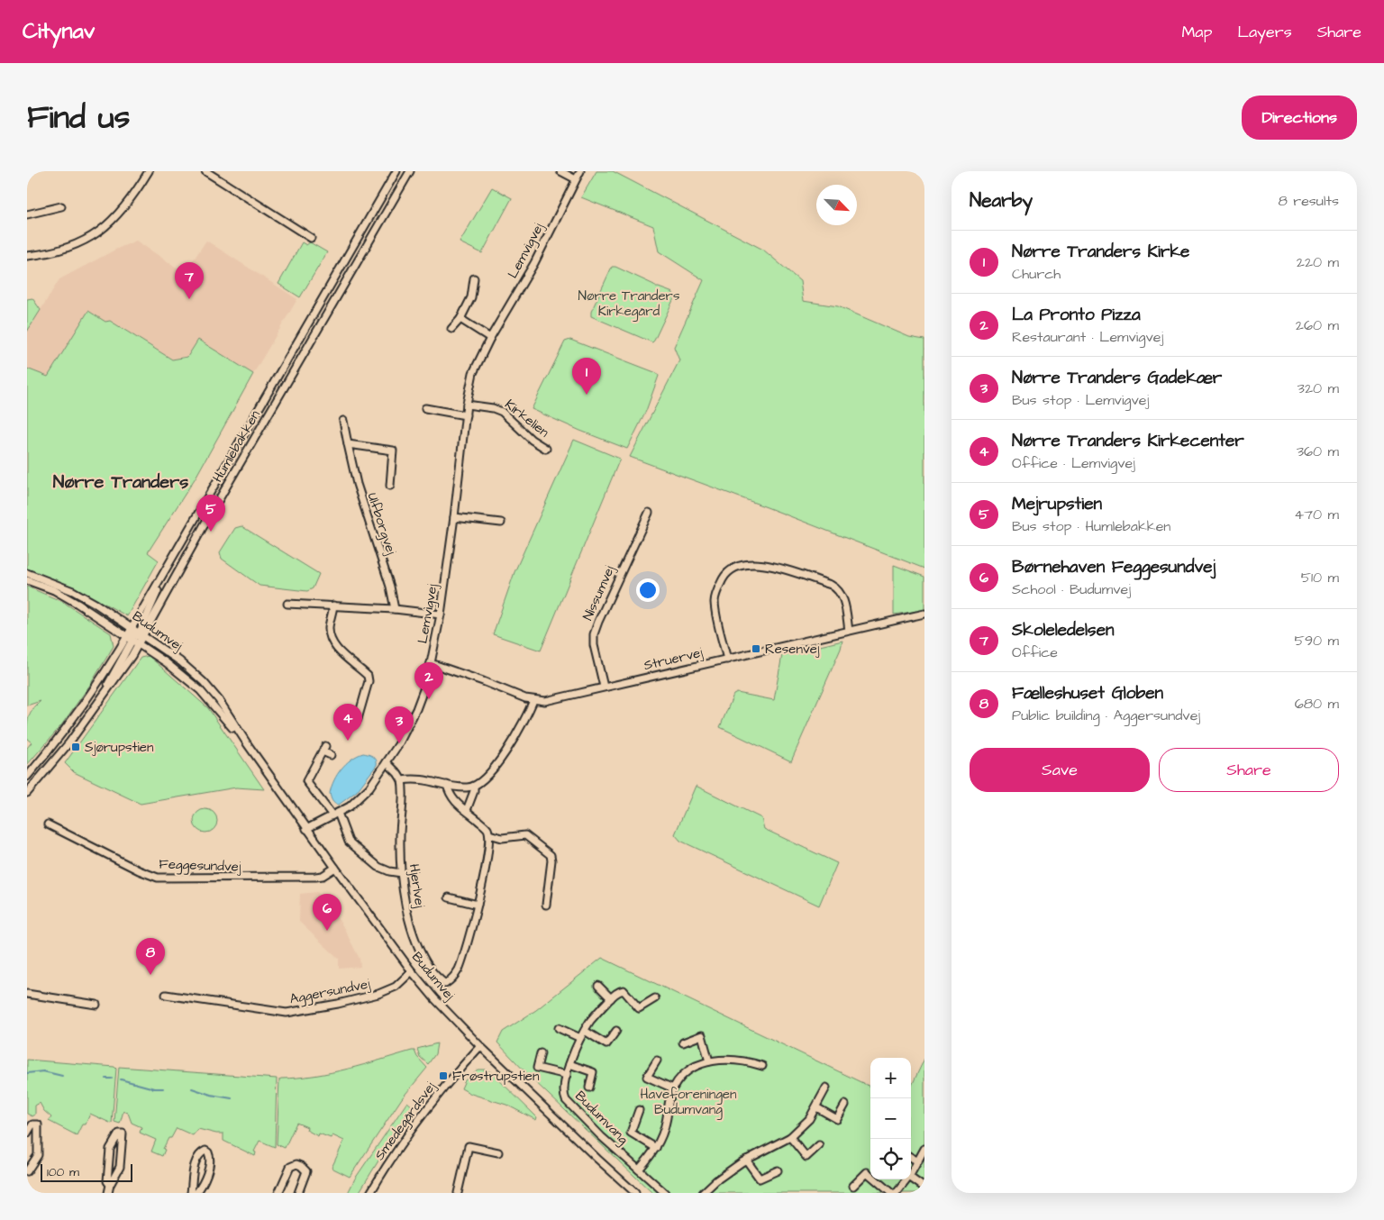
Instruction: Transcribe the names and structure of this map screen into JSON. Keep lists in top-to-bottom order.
{
  "streets": {
    "street": [
      "Lemvigvej",
      "Kirkelien",
      "Humlebakken",
      "Ulfborgvej",
      "Nissumvej",
      "Budumvej",
      "Struervej",
      "Feggesundvej",
      "Hjerlvej",
      "Aggersundvej",
      "Budumvang",
      "Smedegårdsvej"
    ]
  },
  "crossings": [
    ["Lemvigvej", "Kirkelien"],
    ["Lemvigvej", "Budumvej"],
    ["Lemvigvej", "Struervej"],
    ["Humlebakken", "Budumvej"],
    ["Nissumvej", "Struervej"],
    ["Budumvej", "Feggesundvej"],
    ["Budumvej", "Aggersundvej"],
    ["Budumvej", "Smedegårdsvej"]
  ],
  "districts": ["Nørre Tranders"],
  "parks": ["Nørre Tranders Kirkegård", "Haveforeningen Budumvang"],
  "places": {
    "transit": ["Resenvej", "Sjørupstien", "Frøstrupstien"]
  },
  "scale_bar": "100 m",
  "north": "bottom right",
  "page": {
    "header": "Citynav",
    "nav": ["Map", "Layers", "Share"],
    "title": "Find us",
    "buttons": [
      "Directions",
      ["Save", "Share"]
    ],
    "heading": ["Nearby", "8 results"],
    "list": [
      {
        "mark": "1",
        "name": "Nørre Tranders Kirke",
        "note": "Church",
        "value": "220 m"
      },
      {
        "mark": "2",
        "name": "La Pronto Pizza",
        "note": "Restaurant · Lemvigvej",
        "value": "260 m"
      },
      {
        "mark": "3",
        "name": "Nørre Tranders Gadekær",
        "note": "Bus stop · Lemvigvej",
        "value": "320 m"
      },
      {
        "mark": "4",
        "name": "Nørre Tranders Kirkecenter",
        "note": "Office · Lemvigvej",
        "value": "360 m"
      },
      {
        "mark": "5",
        "name": "Mejrupstien",
        "note": "Bus stop · Humlebakken",
        "value": "470 m"
      },
      {
        "mark": "6",
        "name": "Børnehaven Feggesundvej",
        "note": "School · Budumvej",
        "value": "510 m"
      },
      {
        "mark": "7",
        "name": "Skoleledelsen",
        "note": "Office",
        "value": "590 m"
      },
      {
        "mark": "8",
        "name": "Fælleshuset Globen",
        "note": "Public building · Aggersundvej",
        "value": "680 m"
      }
    ],
    "pins": [
      "7",
      "1",
      "5",
      "2",
      "4",
      "3",
      "6",
      "8"
    ],
    "map_buttons": ["+", "−"],
    "scale": "100 m"
  }
}
